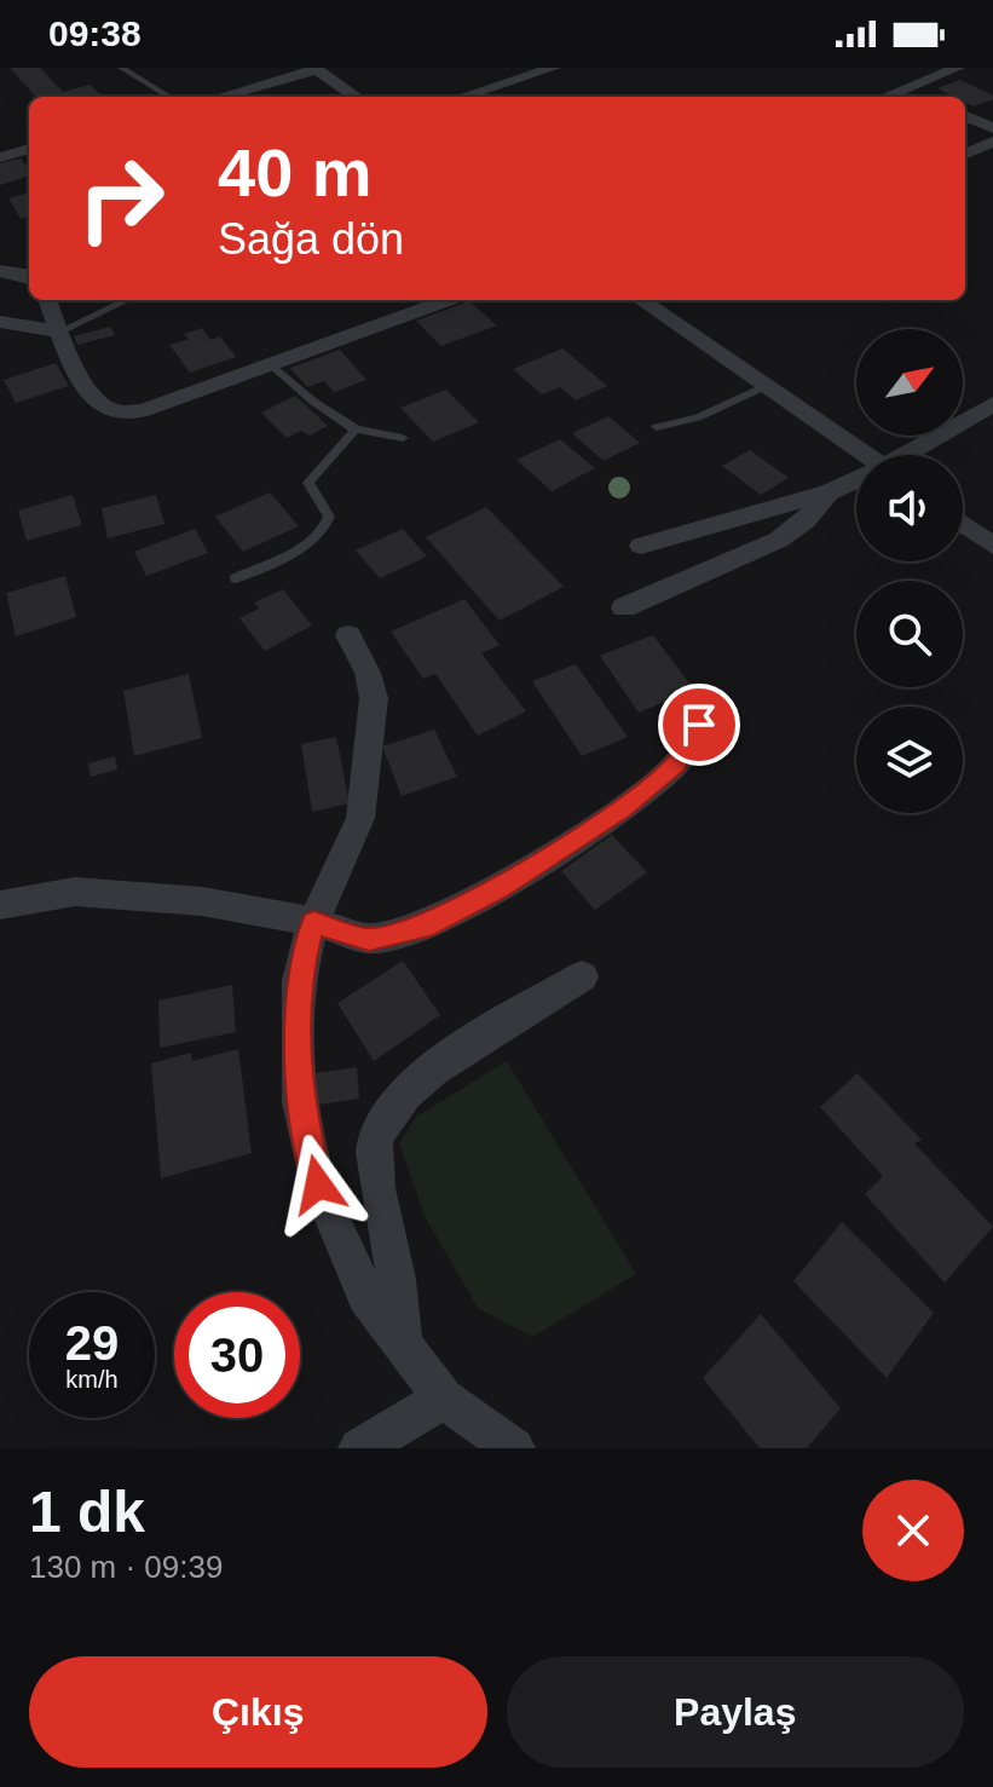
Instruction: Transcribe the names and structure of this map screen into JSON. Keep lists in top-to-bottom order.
{
  "north": "top right",
  "page": {
    "status": "09:38",
    "turn": ["40 m", "Sağa dön"],
    "speed": "29 km/h",
    "limit": "30",
    "heading": ["1 dk", "130 m · 09:39"],
    "buttons": ["Çıkış", "Paylaş"]
  }
}
